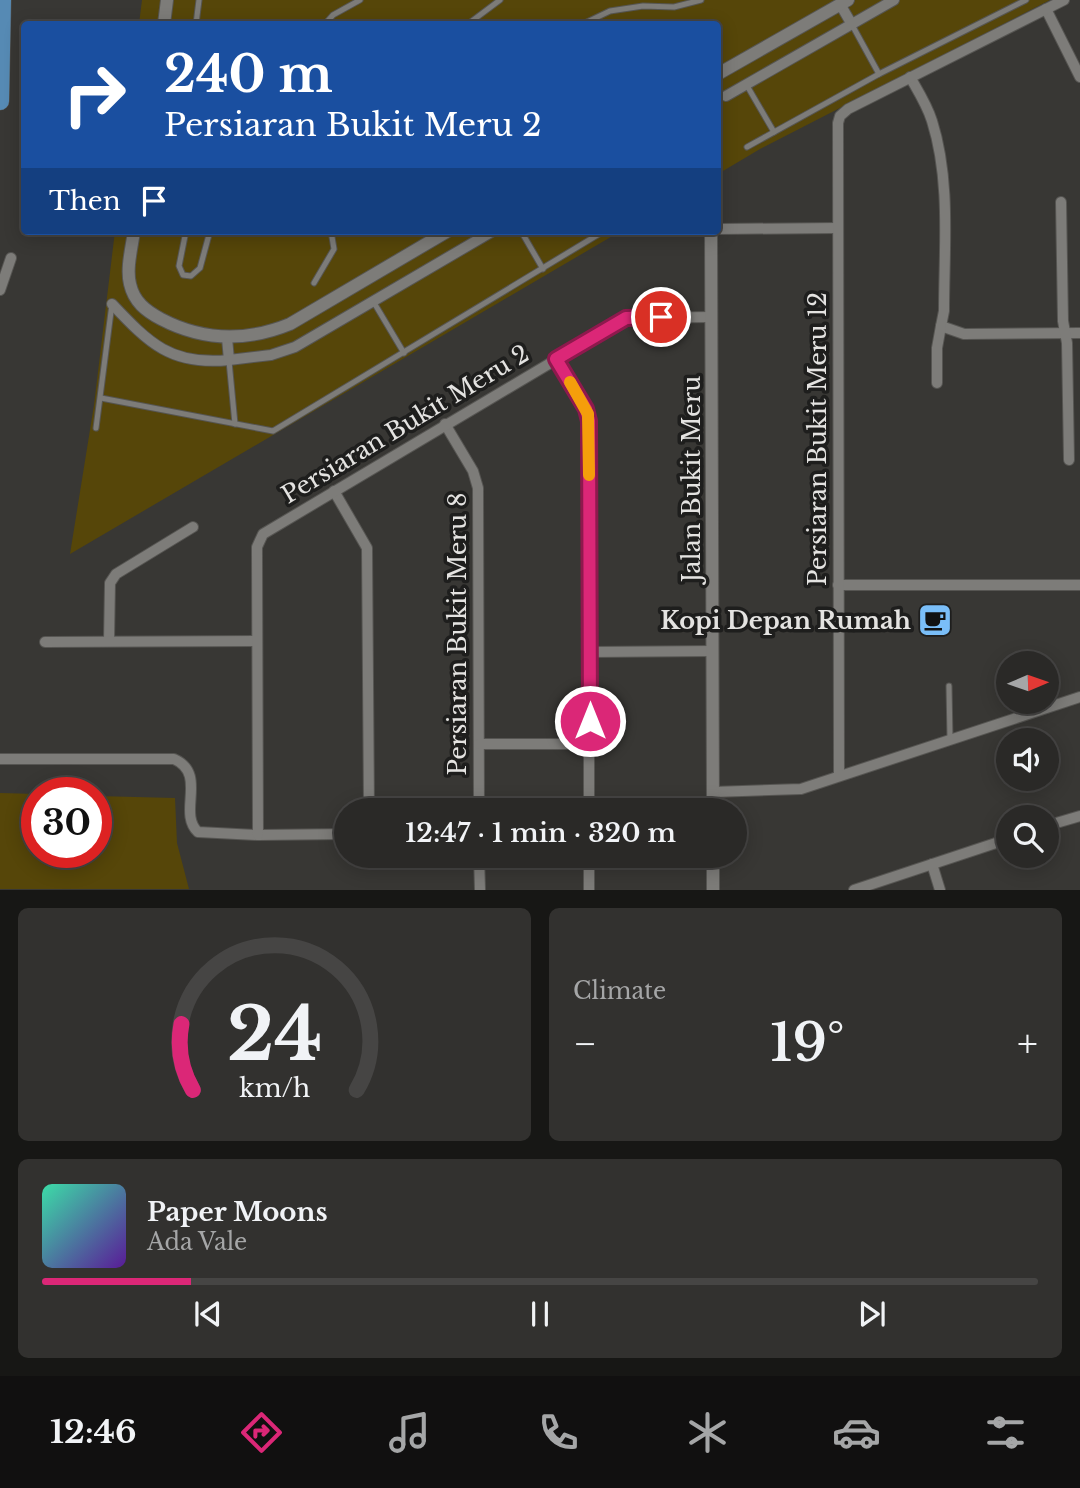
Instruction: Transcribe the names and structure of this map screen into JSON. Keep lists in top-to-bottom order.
{
  "streets": {
    "street": [
      "Persiaran Bukit Meru 2",
      "Persiaran Bukit Meru 12",
      "Jalan Bukit Meru",
      "Persiaran Bukit Meru 8"
    ]
  },
  "crossings": [
    ["Persiaran Bukit Meru 2", "Jalan Bukit Meru"],
    ["Persiaran Bukit Meru 2", "Persiaran Bukit Meru 8"]
  ],
  "places": {
    "cafe": ["Kopi Depan Rumah"]
  },
  "north": "right",
  "page": {
    "turn": ["240 m", "Persiaran Bukit Meru 2"],
    "then": "Then",
    "limit": "30",
    "trip": "12:47 · 1 min · 320 m",
    "tile": "Climate",
    "heat": ["−", "19°", "+"],
    "song": ["Paper Moons", "Ada Vale"],
    "tabs": "12:46",
    "gauge": ["24", "km/h"]
  }
}
